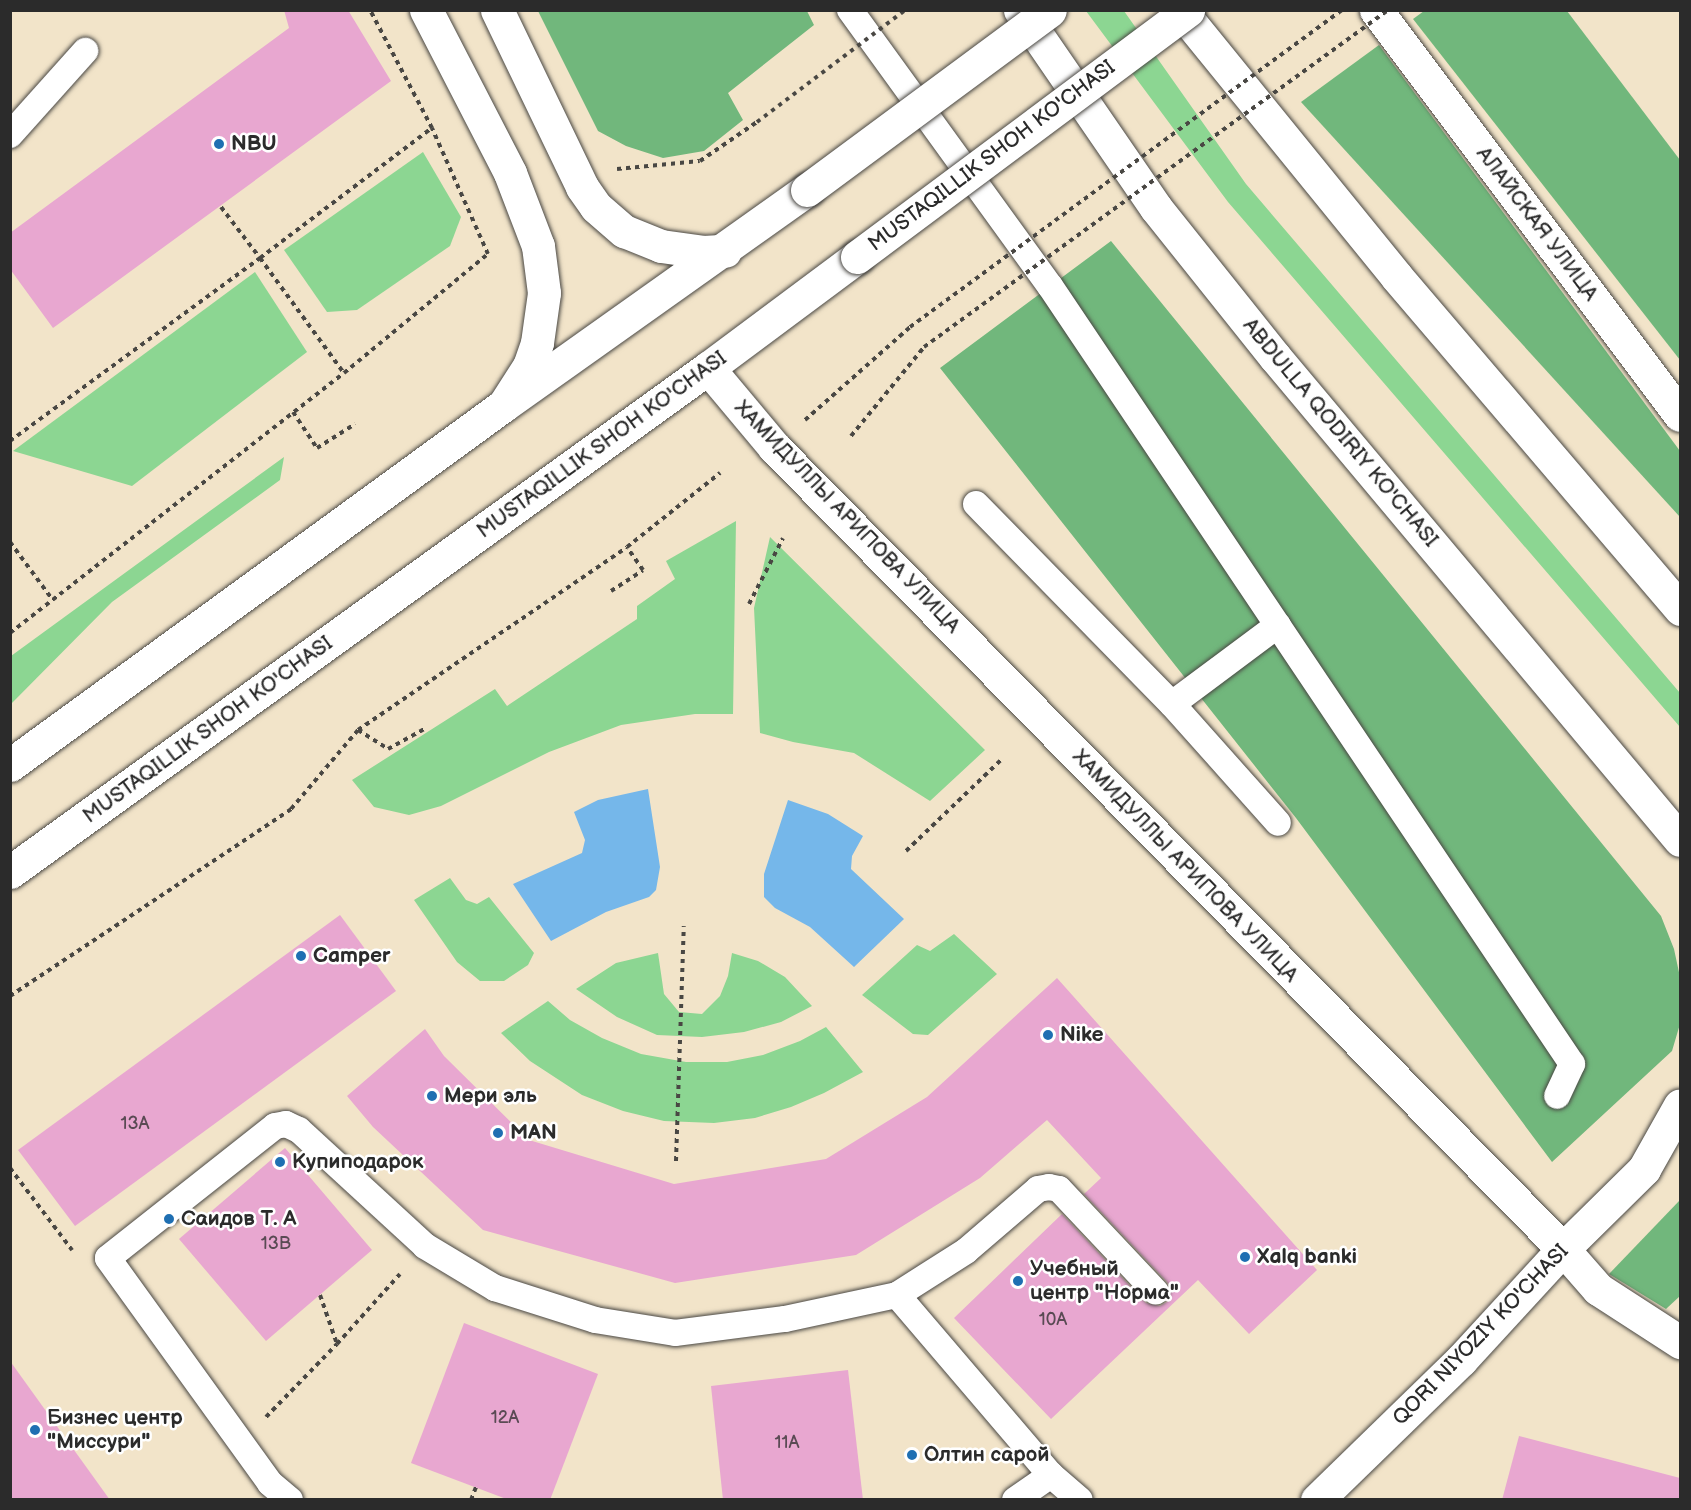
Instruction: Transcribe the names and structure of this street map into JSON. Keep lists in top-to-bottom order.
{
  "streets": {
    "main road": [
      "MUSTAQILLIK SHOH KO'CHASI",
      "АЛАЙСКАЯ УЛИЦА",
      "ABDULLA QODIRIY KO'CHASI",
      "ХАМИДУЛЛЫ АРИПОВА УЛИЦА",
      "QORI NIYOZIY KO'CHASI"
    ]
  },
  "crossings": [
    ["MUSTAQILLIK SHOH KO'CHASI", "ХАМИДУЛЛЫ АРИПОВА УЛИЦА"],
    ["ХАМИДУЛЛЫ АРИПОВА УЛИЦА", "QORI NIYOZIY KO'CHASI"]
  ],
  "places": [
    "NBU",
    "Camper",
    "Nike",
    "Мери эль",
    "MAN",
    "Купиподарок",
    "Саидов Т. А",
    "Xalq banki",
    "Учебный центр \"Норма\"",
    "Бизнес центр \"Миссури\"",
    "Олтин сарой"
  ],
  "house_numbers": [
    "13A",
    "13B",
    "10A",
    "12A",
    "11A"
  ]
}
